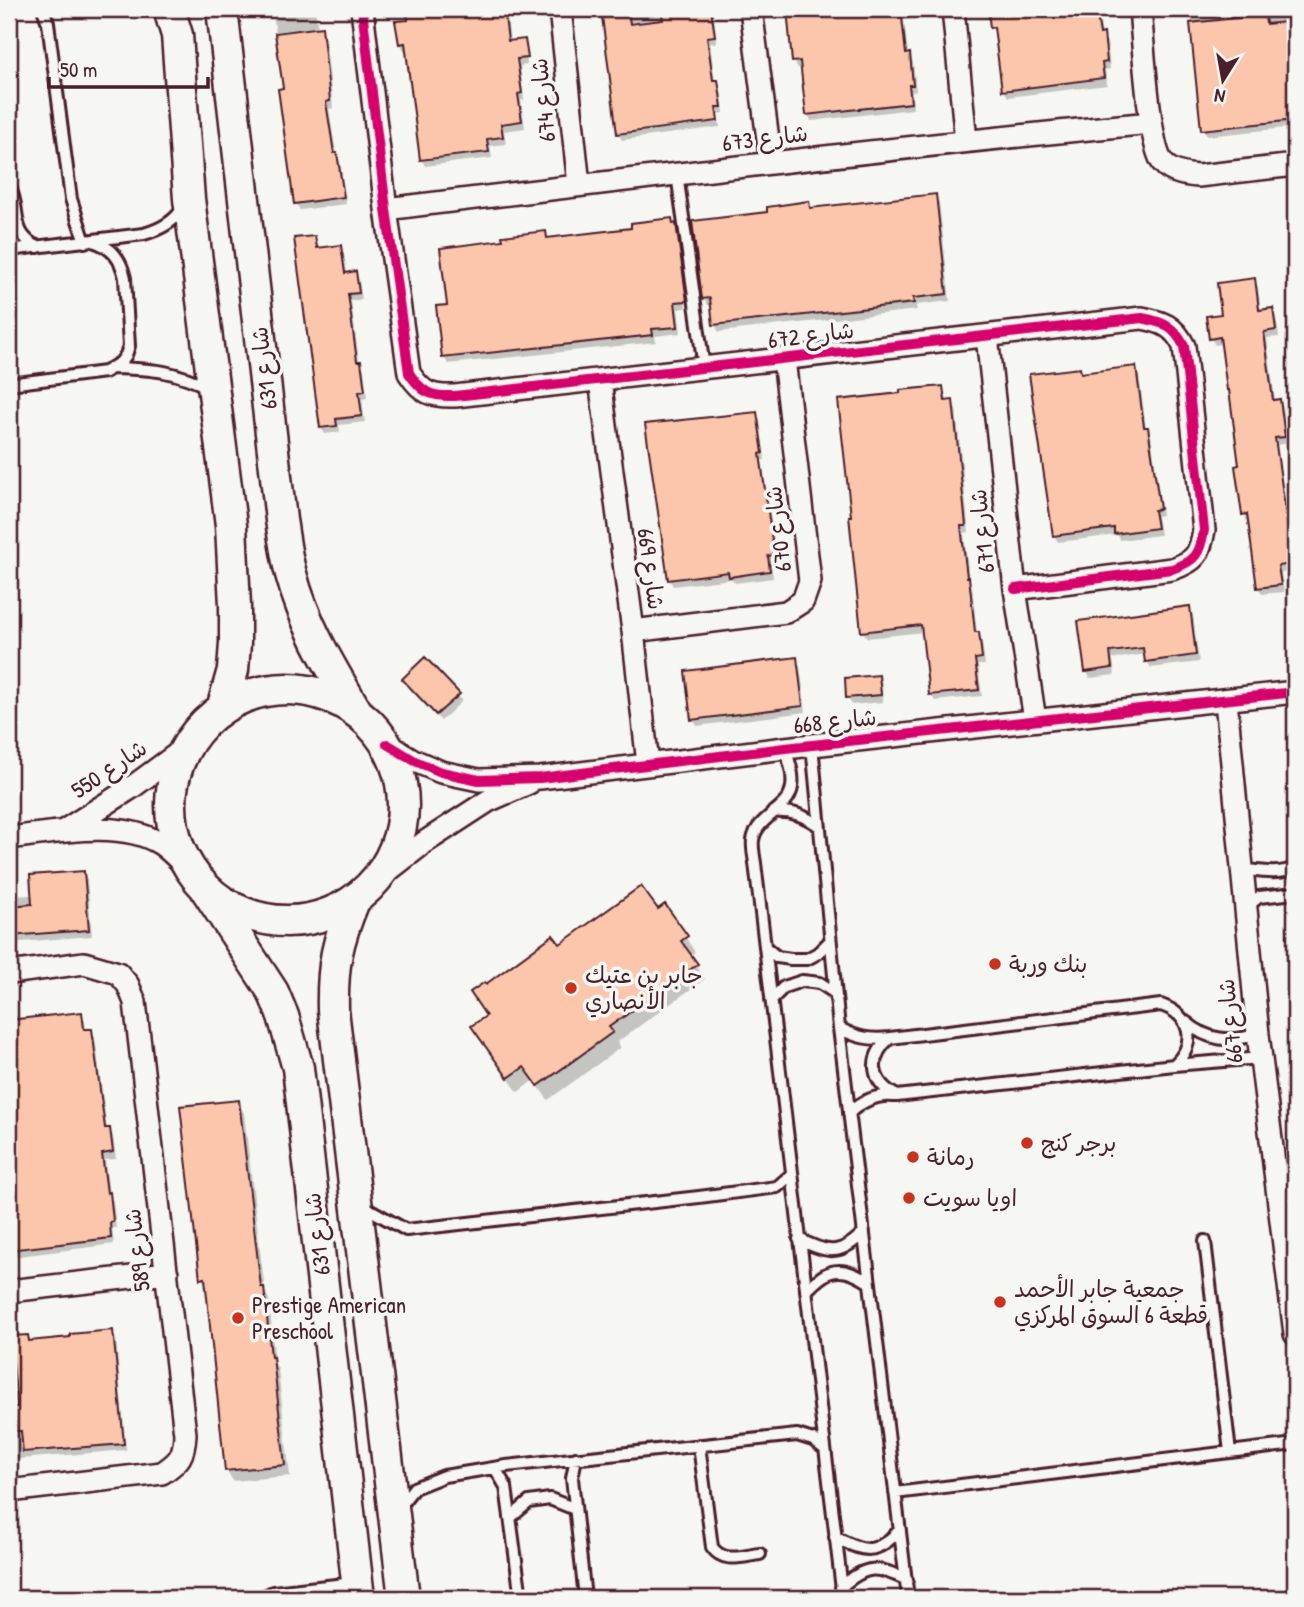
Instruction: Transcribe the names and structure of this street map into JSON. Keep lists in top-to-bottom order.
{
  "streets": {
    "main road": ["شارع 631"],
    "street": [
      "شارع 674",
      "شارع 673",
      "شارع 672",
      "شارع 670",
      "شارع 671",
      "شارع 669",
      "شارع 668",
      "شارع 550",
      "شارع 667",
      "شارع 589"
    ]
  },
  "crossings": [
    ["شارع 674", "شارع 673"],
    ["شارع 673", "شارع 672"],
    ["شارع 672", "شارع 670"],
    ["شارع 672", "شارع 671"],
    ["شارع 672", "شارع 669"],
    ["شارع 631", "شارع 668"],
    ["شارع 631", "شارع 550"],
    ["شارع 670", "شارع 669"],
    ["شارع 671", "شارع 668"],
    ["شارع 669", "شارع 668"],
    ["شارع 668", "شارع 550"],
    ["شارع 668", "شارع 667"]
  ],
  "places": [
    "بنك وربة",
    "جابر بن عتيك الأنصاري",
    "برجر كنج",
    "رمانة",
    "اويا سويت",
    "جمعية جابر الأحمد قطعة 6 السوق المركزي",
    "Prestige American Preschool"
  ],
  "scale_bar": "50 m",
  "north": "bottom"
}
